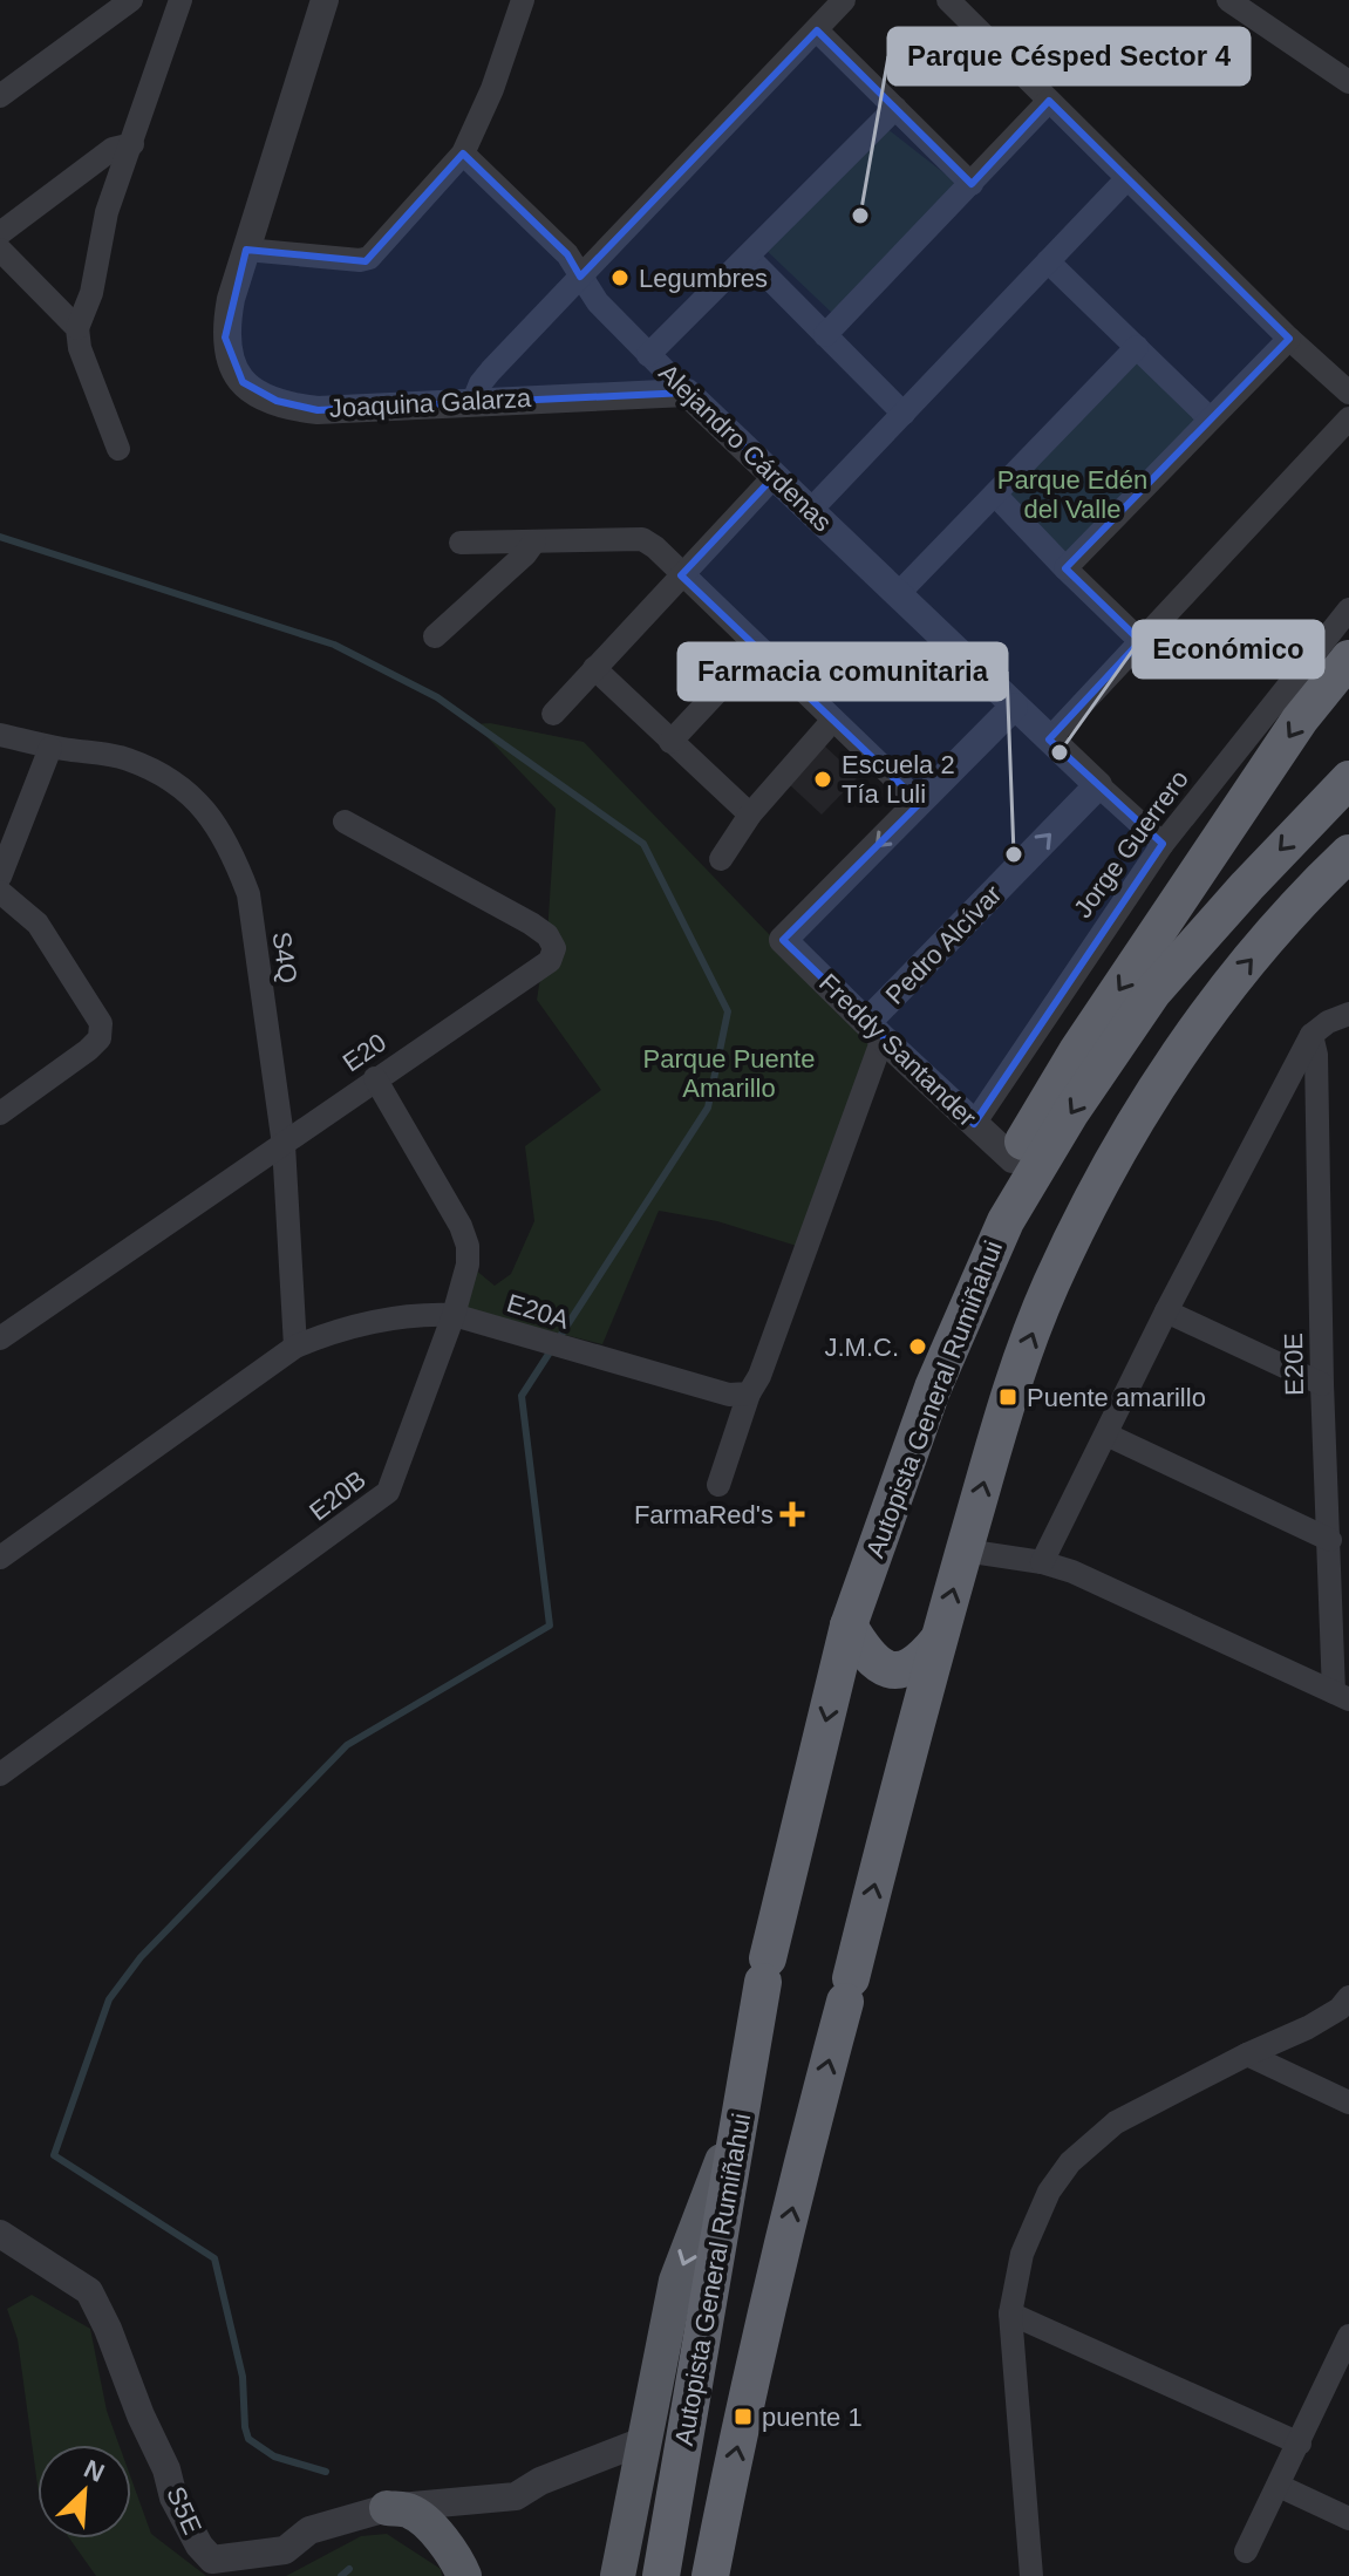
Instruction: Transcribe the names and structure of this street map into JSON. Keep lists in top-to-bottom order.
{
  "streets": {
    "highway": ["Autopista General Rumiñahui"],
    "street": [
      "Joaquina Galarza",
      "Alejandro Cárdenas",
      "Jorge Guerrero",
      "Pedro Alcívar",
      "S4Q",
      "Freddy Santander",
      "E20",
      "E20A",
      "E20E",
      "E20B",
      "S5E"
    ]
  },
  "crossings": [
    ["Joaquina Galarza", "Alejandro Cárdenas"],
    ["Alejandro Cárdenas", "Jorge Guerrero"],
    ["Alejandro Cárdenas", "Pedro Alcívar"],
    ["Jorge Guerrero", "Freddy Santander"],
    ["Pedro Alcívar", "Freddy Santander"],
    ["S4Q", "E20"],
    ["S4Q", "E20A"],
    ["E20", "E20B"],
    ["E20A", "E20B"]
  ],
  "parks": ["Parque Edén del Valle", "Parque Puente Amarillo"],
  "places": {
    "other": [
      "Parque Césped Sector 4",
      "Legumbres",
      "Económico",
      "Escuela 2 Tía Luli",
      "Farmacia comunitaria",
      "J.M.C."
    ],
    "transit": ["Puente amarillo", "puente 1"],
    "health": ["FarmaRed's"]
  },
  "north": "top right"
}
